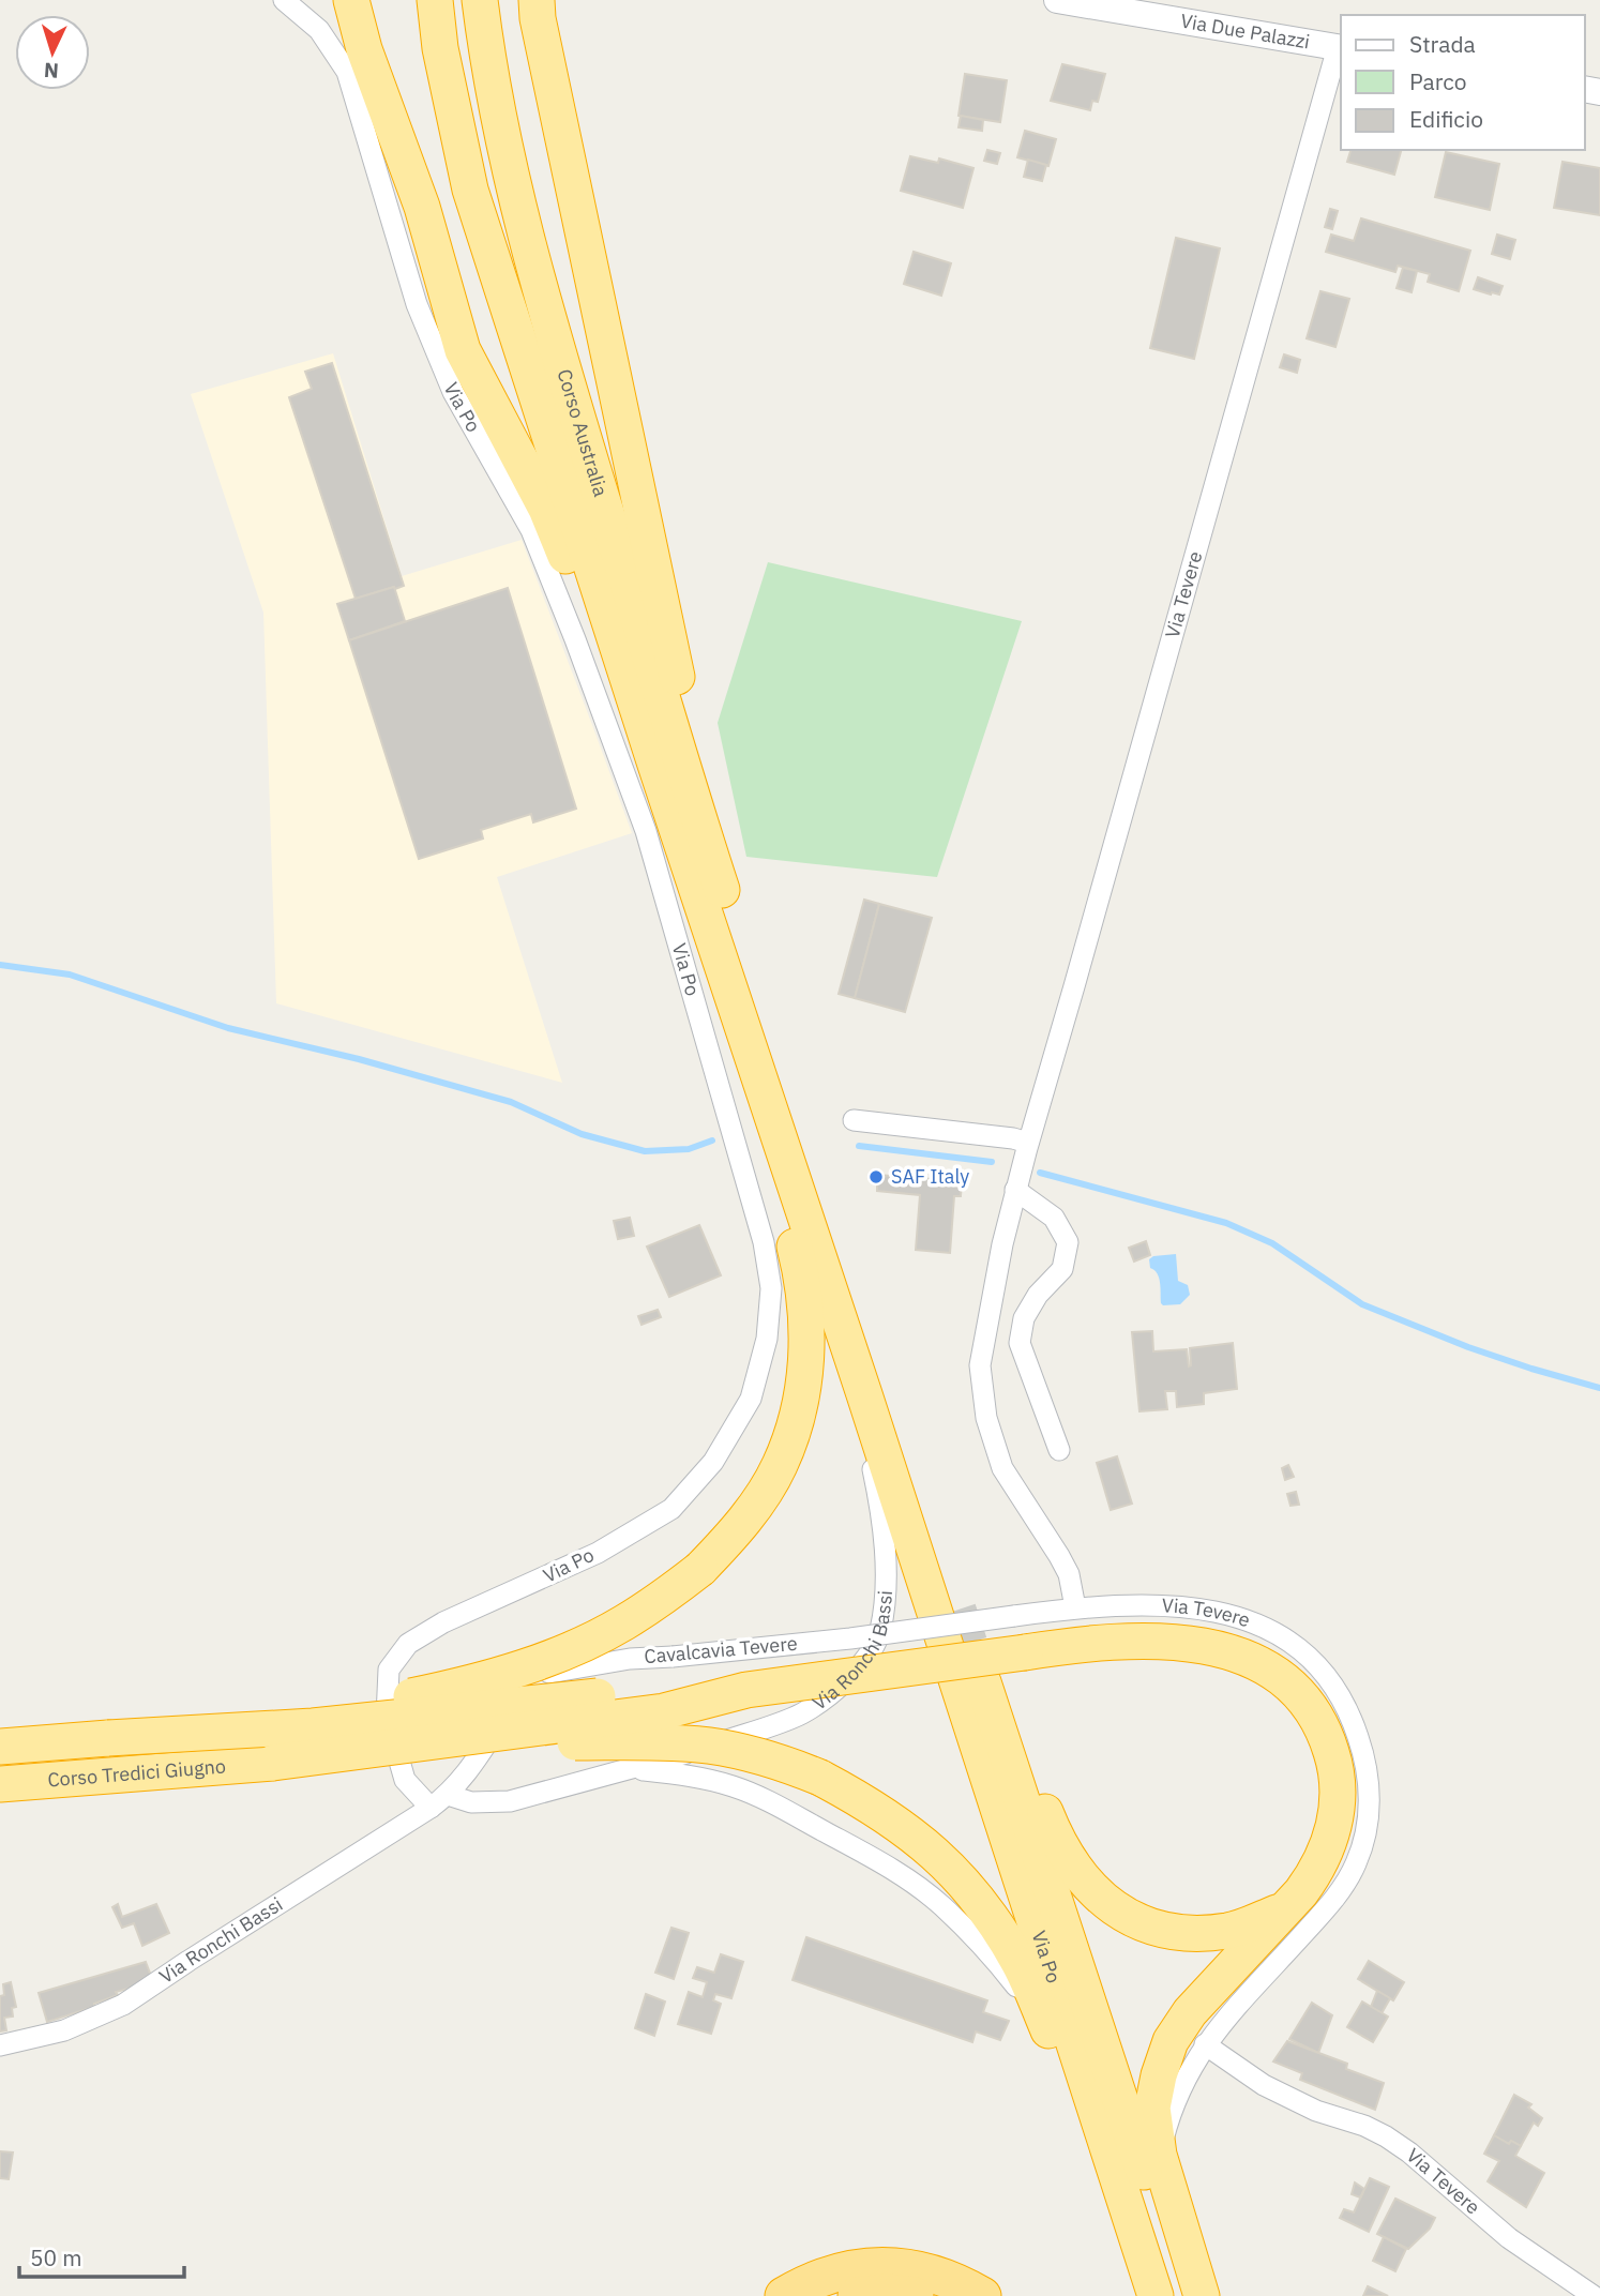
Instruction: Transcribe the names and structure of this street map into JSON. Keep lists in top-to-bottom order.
{
  "streets": {
    "highway": ["Via Po", "Corso Australia", "Corso Tredici Giugno"],
    "street": [
      "Via Due Palazzi",
      "Via Tevere",
      "Via Ronchi Bassi",
      "Cavalcavia Tevere"
    ]
  },
  "crossings": [
    ["Via Due Palazzi", "Via Tevere"],
    ["Via Po", "Corso Australia"],
    ["Via Po", "Via Ronchi Bassi"],
    ["Via Po", "Cavalcavia Tevere"],
    ["Via Tevere", "Cavalcavia Tevere"],
    ["Via Ronchi Bassi", "Cavalcavia Tevere"]
  ],
  "places": ["SAF Italy"],
  "legend": ["Strada", "Parco", "Edificio"],
  "scale_bar": "50 m",
  "north": "bottom"
}
